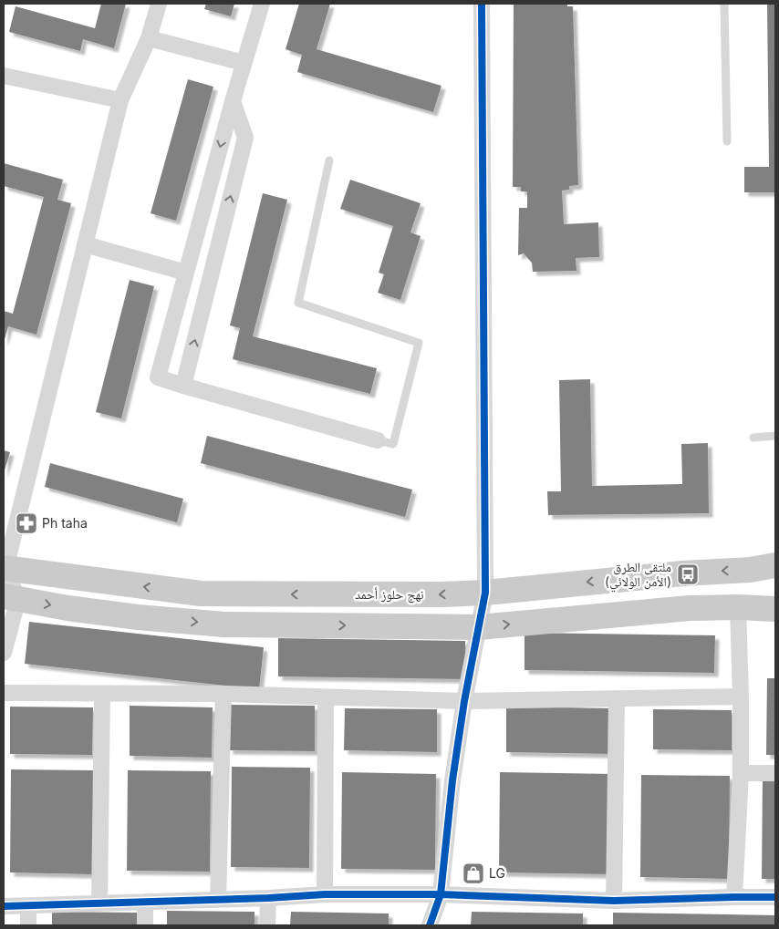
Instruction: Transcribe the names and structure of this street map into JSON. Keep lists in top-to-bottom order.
{
  "streets": {
    "main road": ["نهج حلوز أحمد"]
  },
  "places": {
    "pharmacy": ["Ph taha"],
    "bus stop": ["ملتقى الطرق (الأمن الولائي)"],
    "shop": ["LG"]
  }
}
